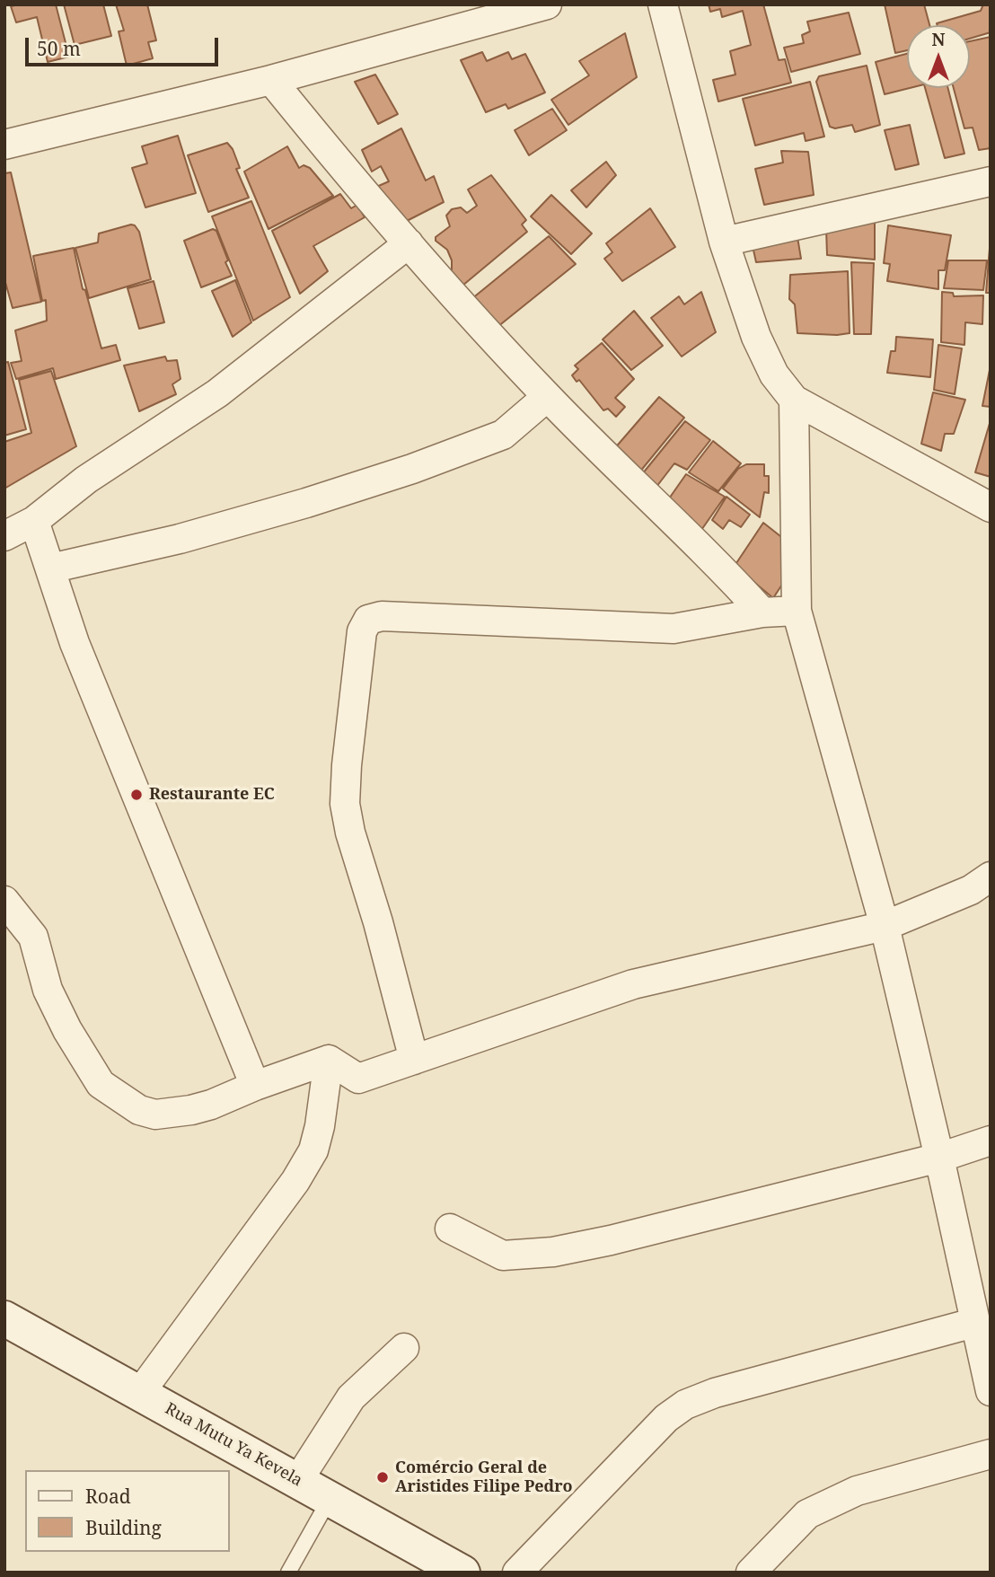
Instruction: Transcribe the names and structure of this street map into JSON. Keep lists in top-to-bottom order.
{
  "streets": {
    "main road": ["Rua Mutu Ya Kevela"]
  },
  "places": ["Restaurante EC", "Comércio Geral de Aristides Filipe Pedro"],
  "legend": ["Road", "Building"],
  "scale_bar": "50 m",
  "north": "top"
}
